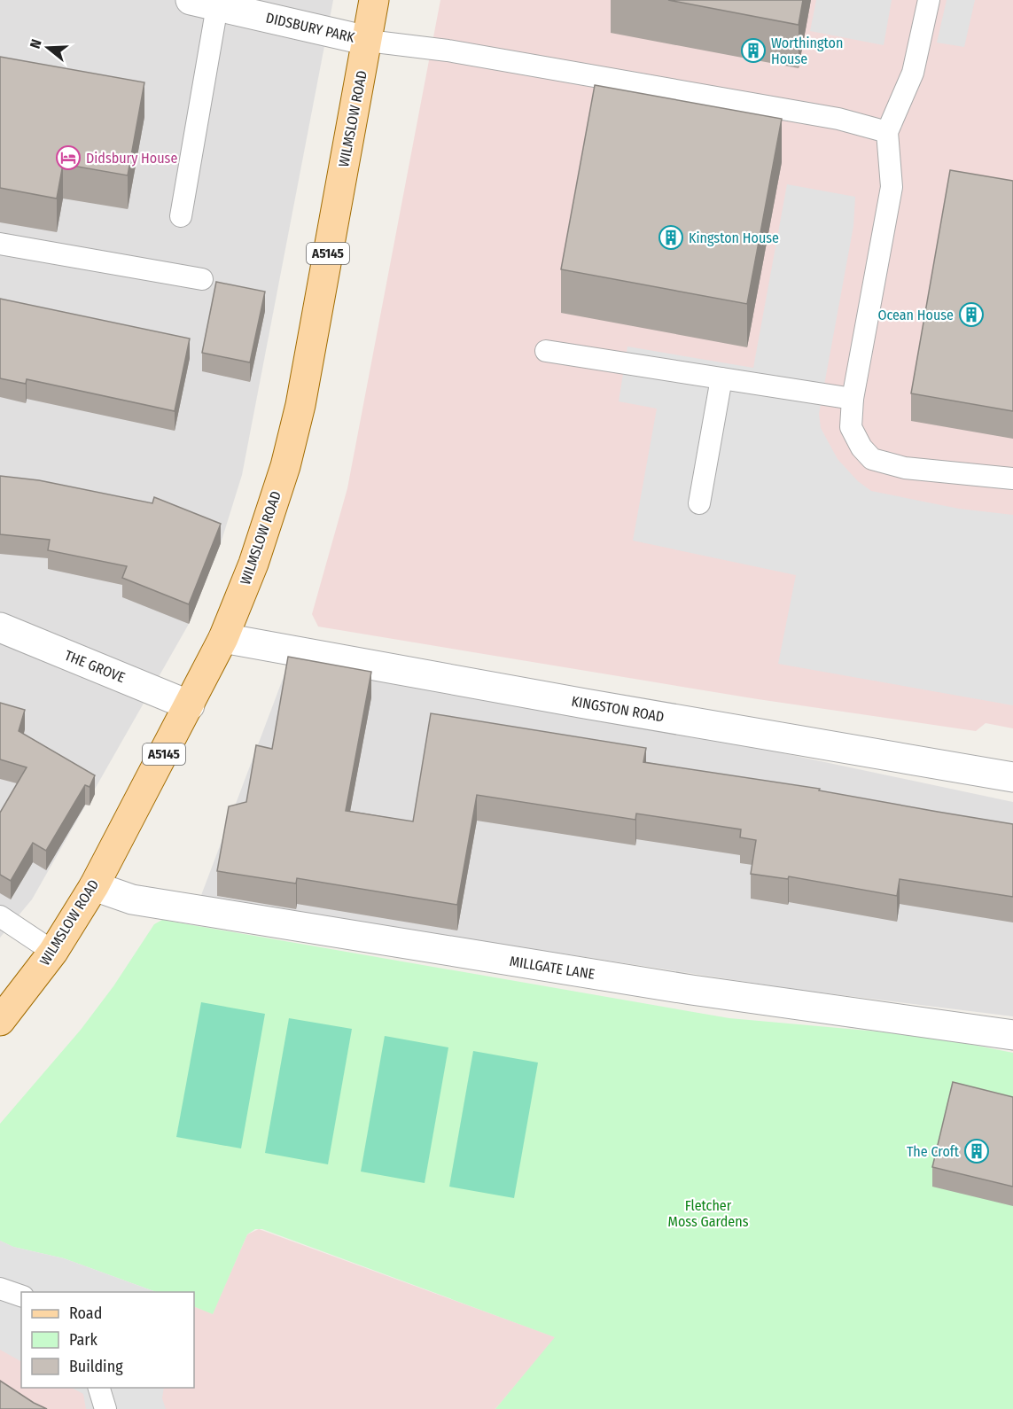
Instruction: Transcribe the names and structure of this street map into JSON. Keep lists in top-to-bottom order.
{
  "streets": {
    "main road": ["WILMSLOW ROAD", "A5145"],
    "street": [
      "DIDSBURY PARK",
      "THE GROVE",
      "KINGSTON ROAD",
      "MILLGATE LANE"
    ]
  },
  "crossings": [
    ["DIDSBURY PARK", "WILMSLOW ROAD"],
    ["WILMSLOW ROAD", "THE GROVE"],
    ["WILMSLOW ROAD", "KINGSTON ROAD"],
    ["WILMSLOW ROAD", "MILLGATE LANE"]
  ],
  "parks": ["Fletcher Moss Gardens"],
  "places": {
    "building": [
      "Worthington House",
      "Kingston House",
      "Ocean House",
      "The Croft"
    ],
    "hotel": ["Didsbury House"]
  },
  "legend": ["Road", "Park", "Building"],
  "north": "left"
}
